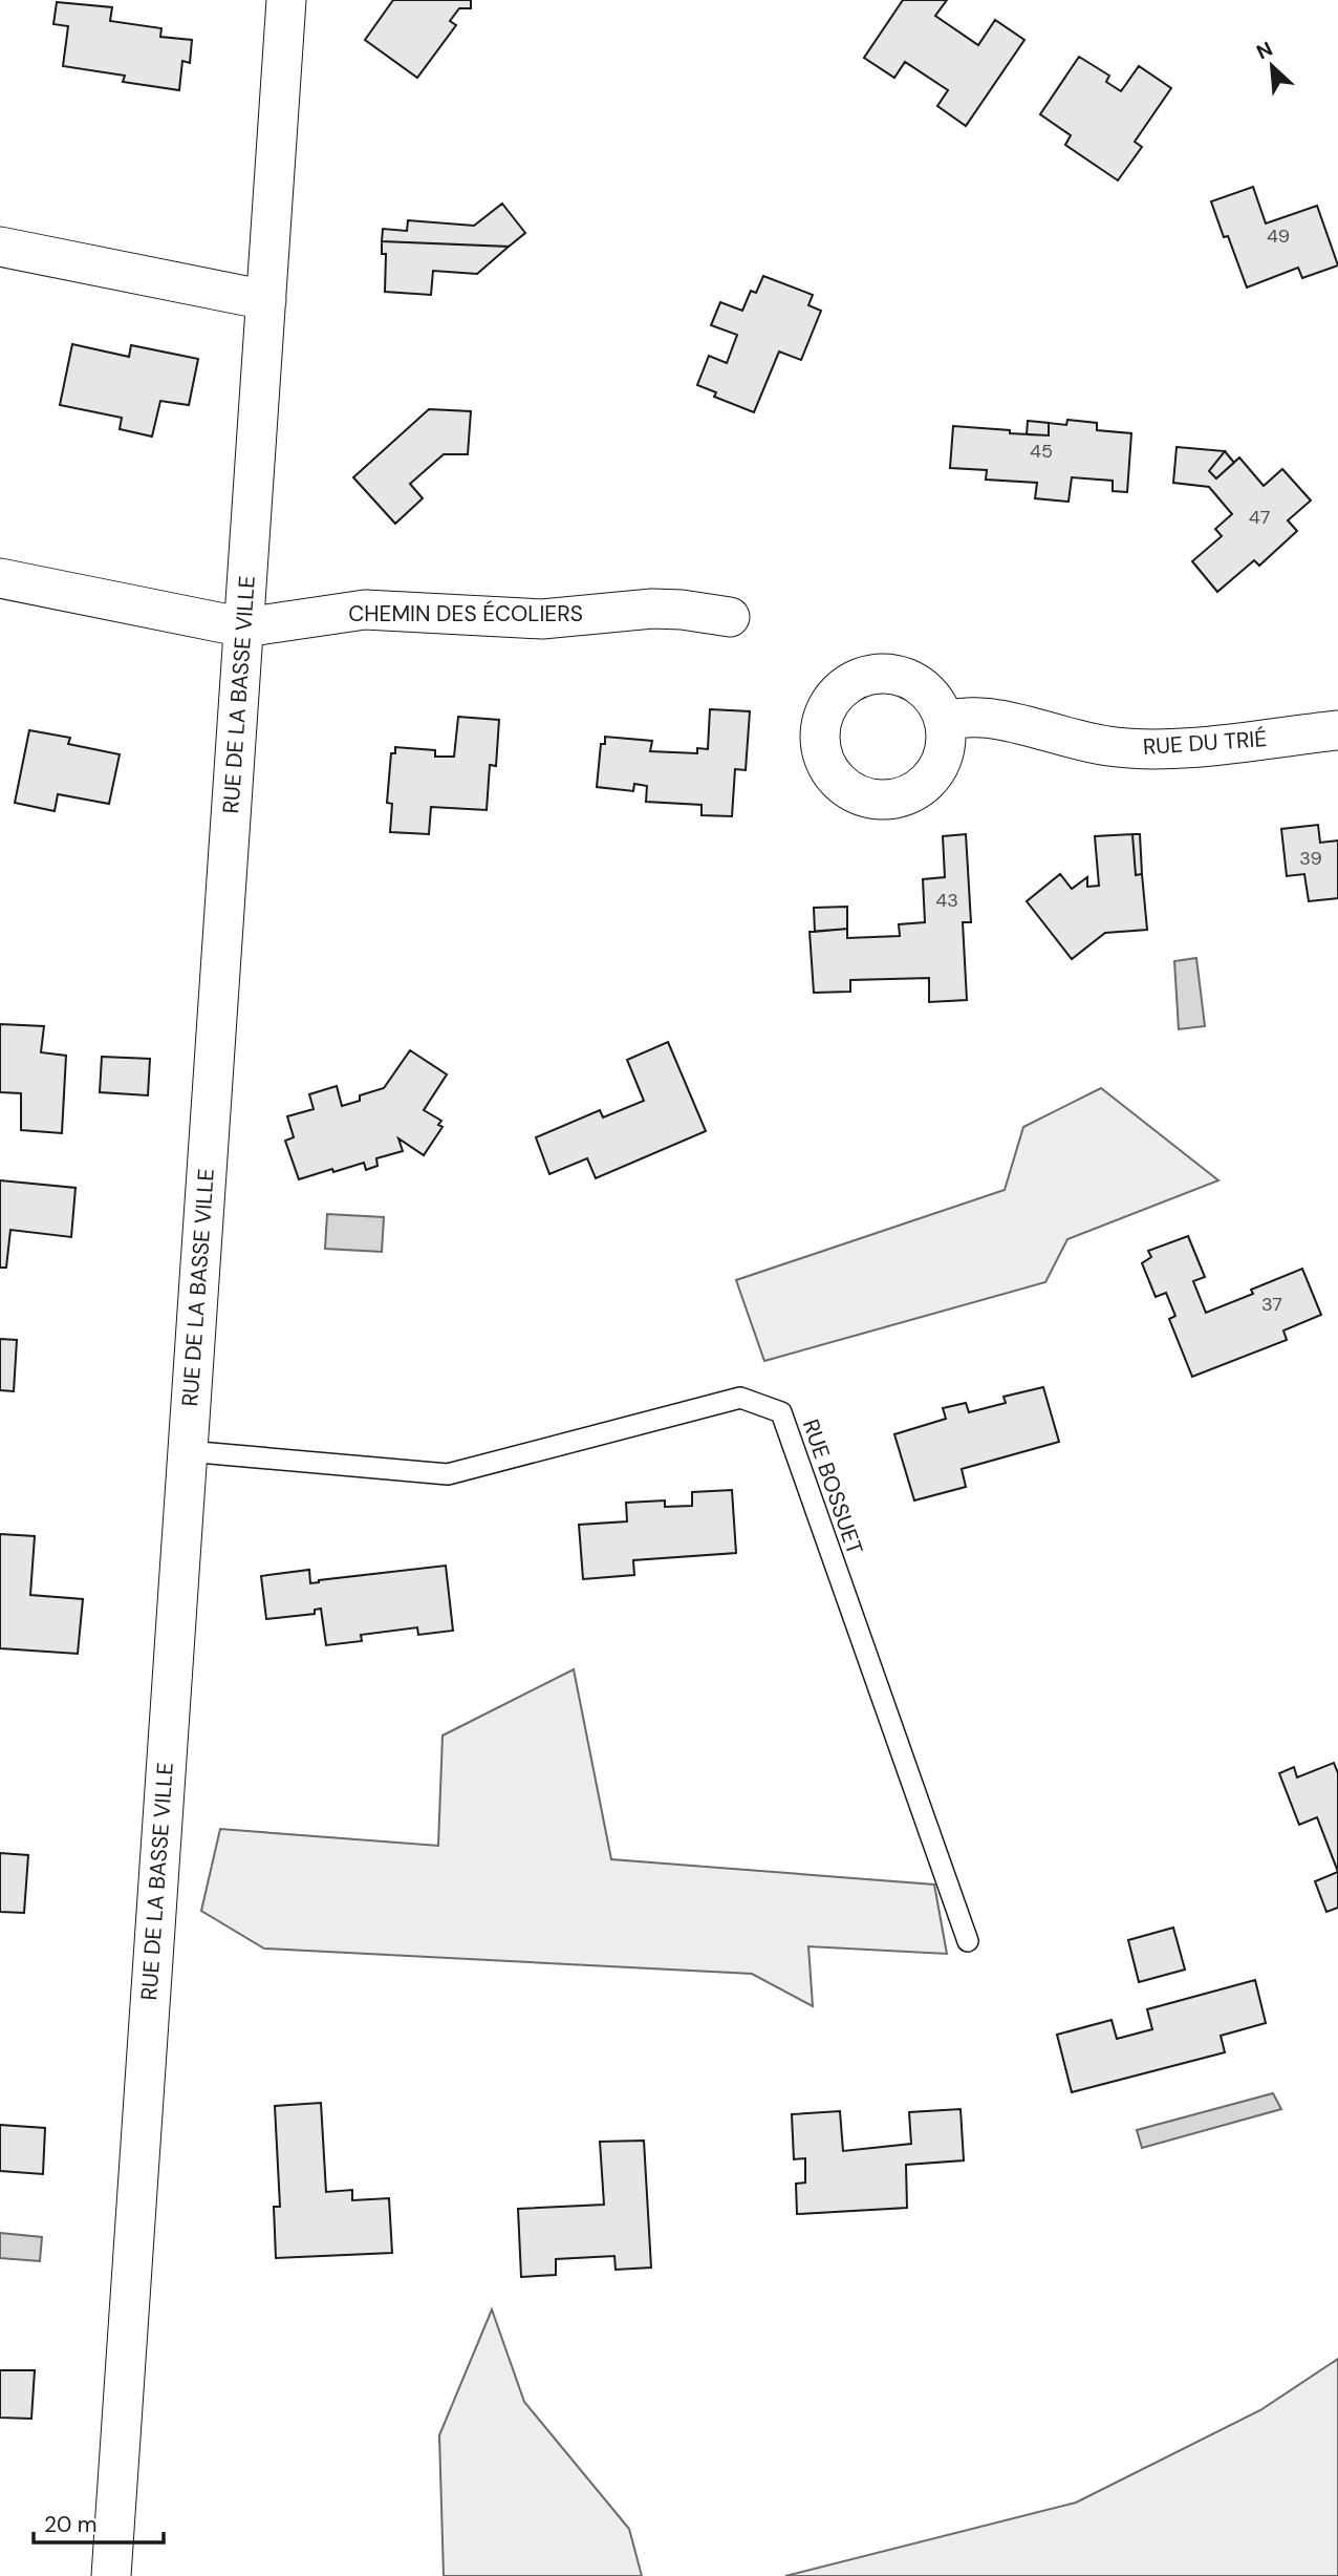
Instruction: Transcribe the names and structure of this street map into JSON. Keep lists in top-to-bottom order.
{
  "streets": {
    "street": ["CHEMIN DES ÉCOLIERS", "RUE DE LA BASSE VILLE", "RUE DU TRIÉ"],
    "lane": ["RUE BOSSUET"]
  },
  "crossings": [
    ["CHEMIN DES ÉCOLIERS", "RUE DE LA BASSE VILLE"],
    ["RUE DE LA BASSE VILLE", "RUE BOSSUET"]
  ],
  "house_numbers": [
    "49",
    "45",
    "47",
    "39",
    "43",
    "37"
  ],
  "scale_bar": "20 m",
  "north": "top left"
}
